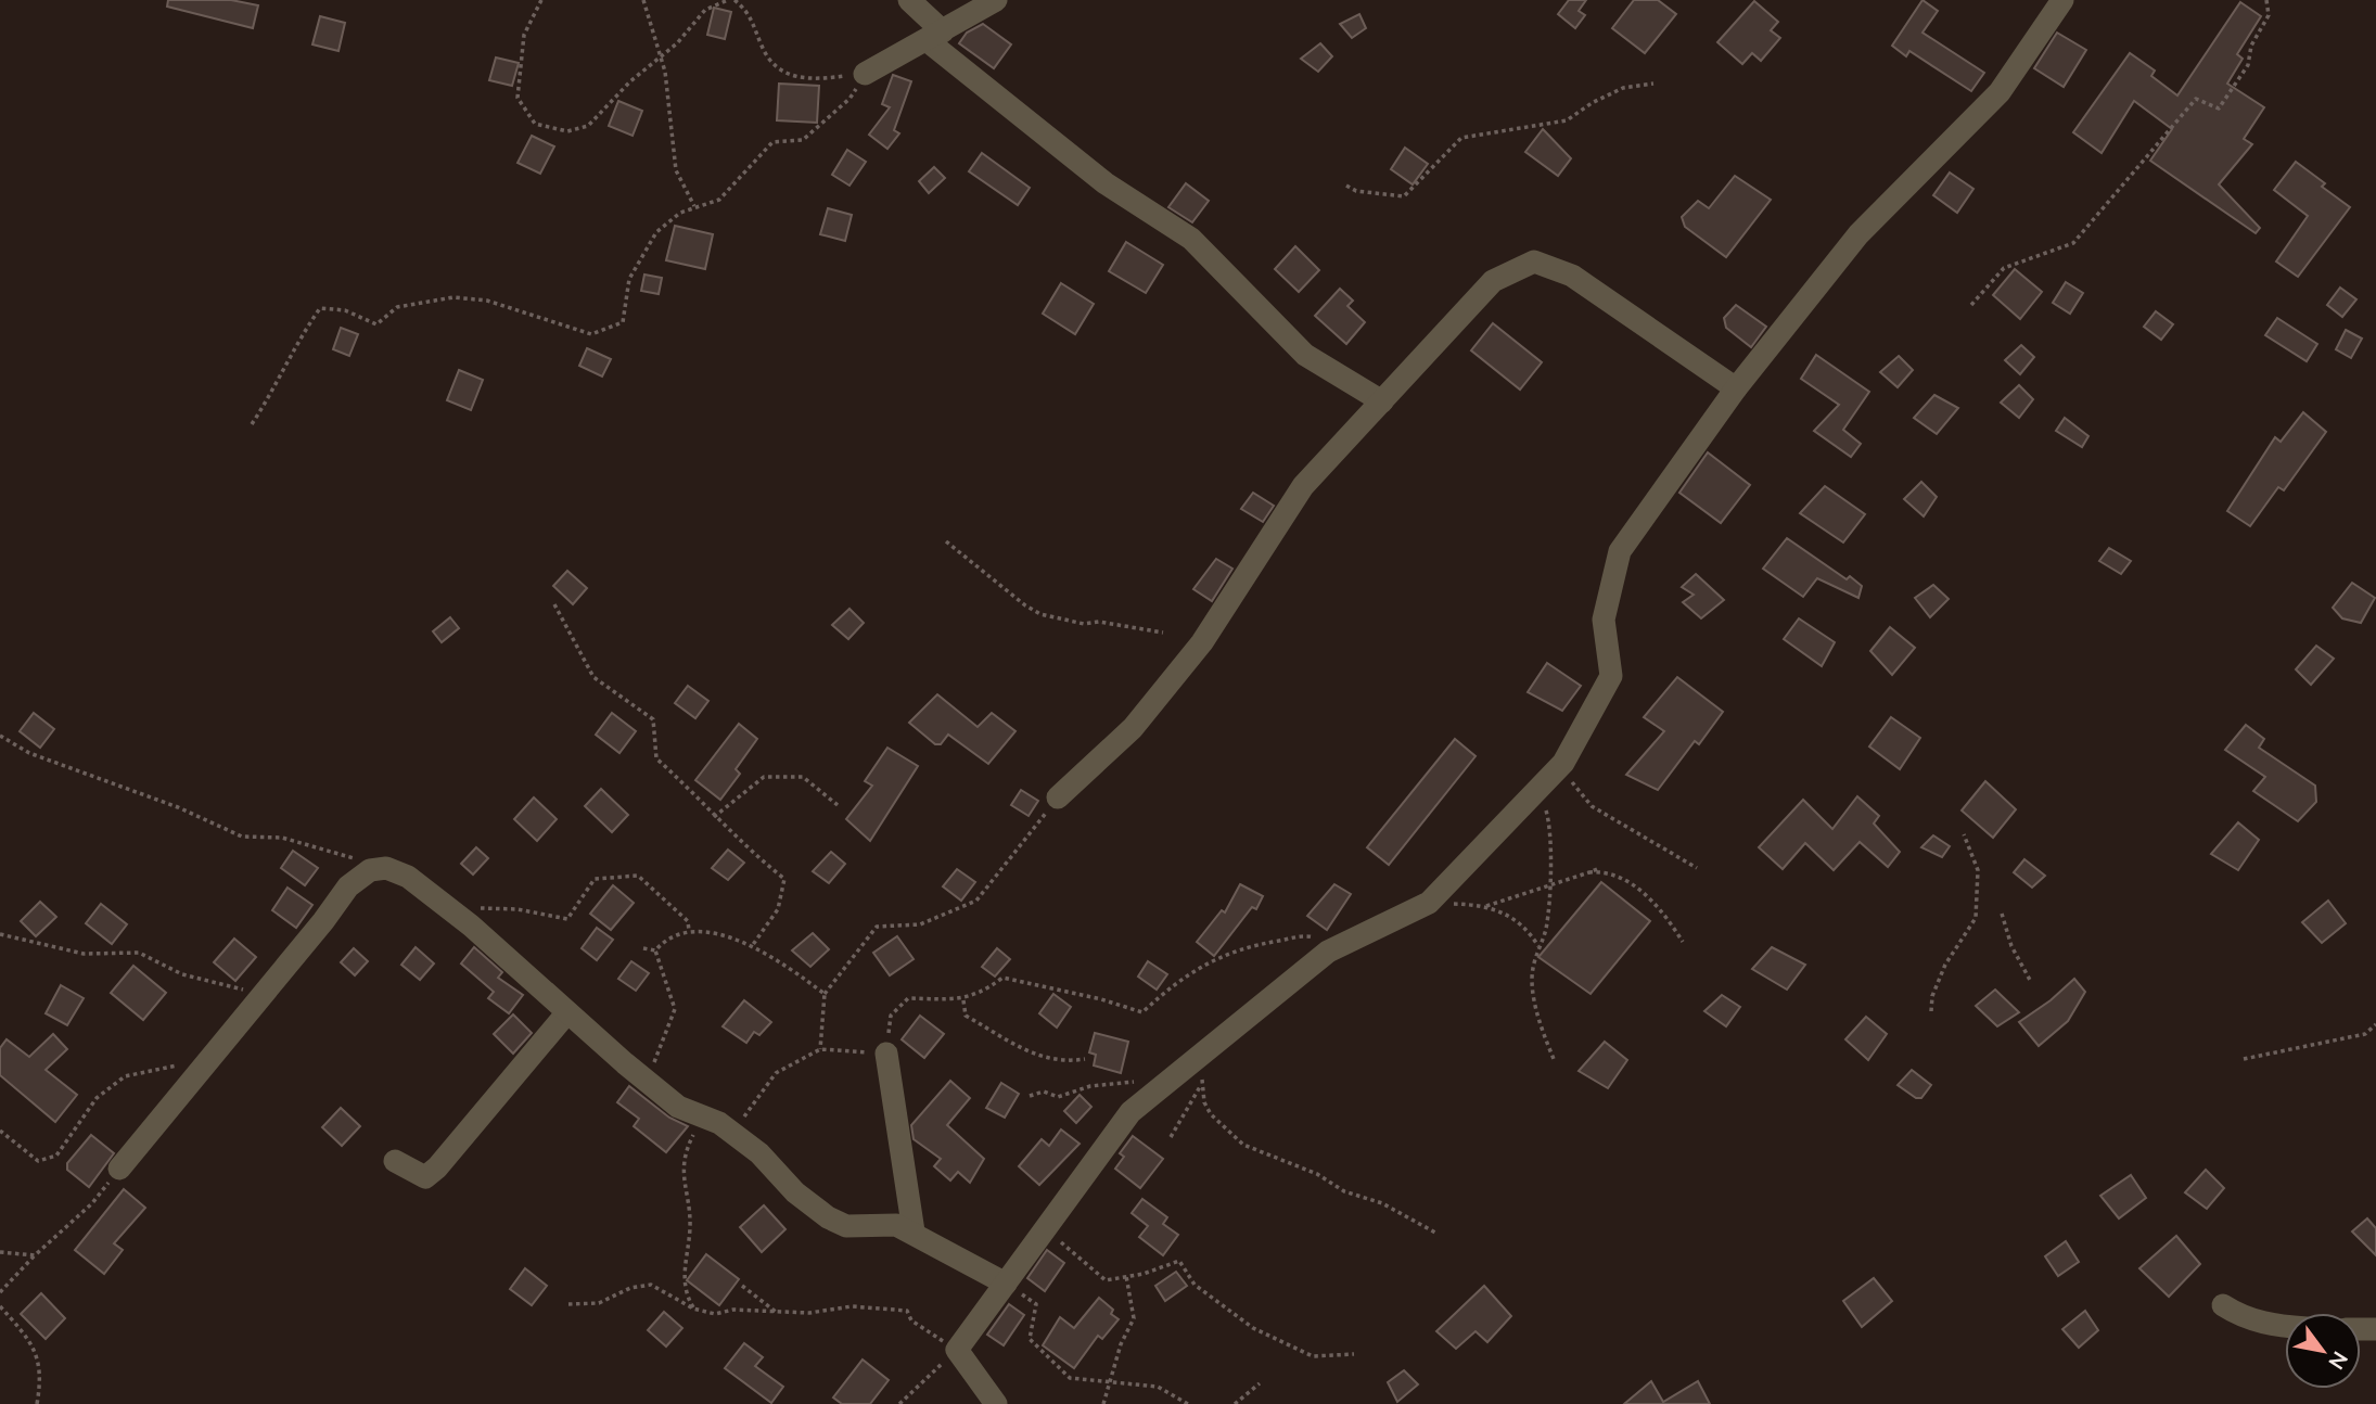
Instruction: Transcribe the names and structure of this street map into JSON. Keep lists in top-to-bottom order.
{
  "north": "bottom right"
}
